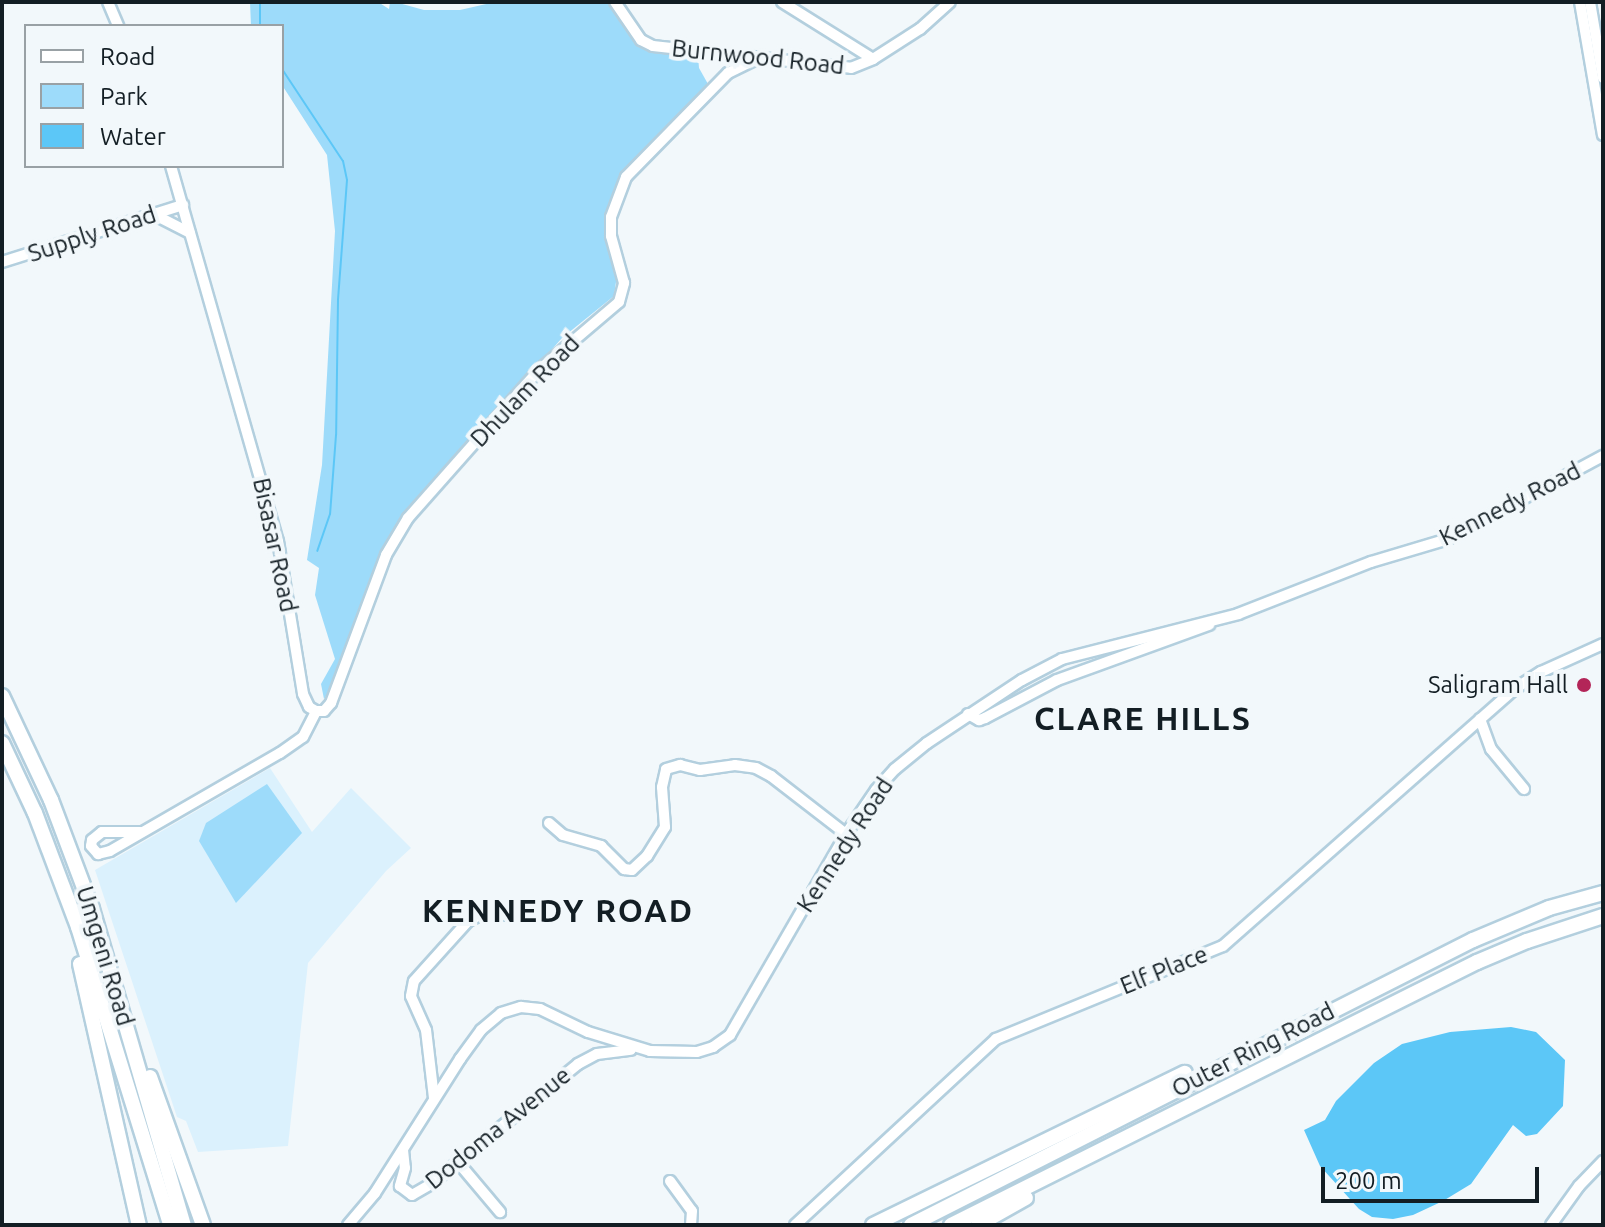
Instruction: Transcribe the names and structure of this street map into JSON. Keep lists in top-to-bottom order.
{
  "streets": {
    "highway": ["Umgeni Road", "Outer Ring Road"],
    "street": [
      "Burnwood Road",
      "Supply Road",
      "Dhulam Road",
      "Kennedy Road",
      "Bisasar Road",
      "Elf Place",
      "Dodoma Avenue"
    ]
  },
  "crossings": [
    ["Burnwood Road", "Dhulam Road"],
    ["Supply Road", "Bisasar Road"],
    ["Dhulam Road", "Bisasar Road"],
    ["Kennedy Road", "Dodoma Avenue"]
  ],
  "districts": ["CLARE HILLS", "KENNEDY ROAD"],
  "places": ["Saligram Hall"],
  "legend": ["Road", "Park", "Water"],
  "scale_bar": "200 m"
}
